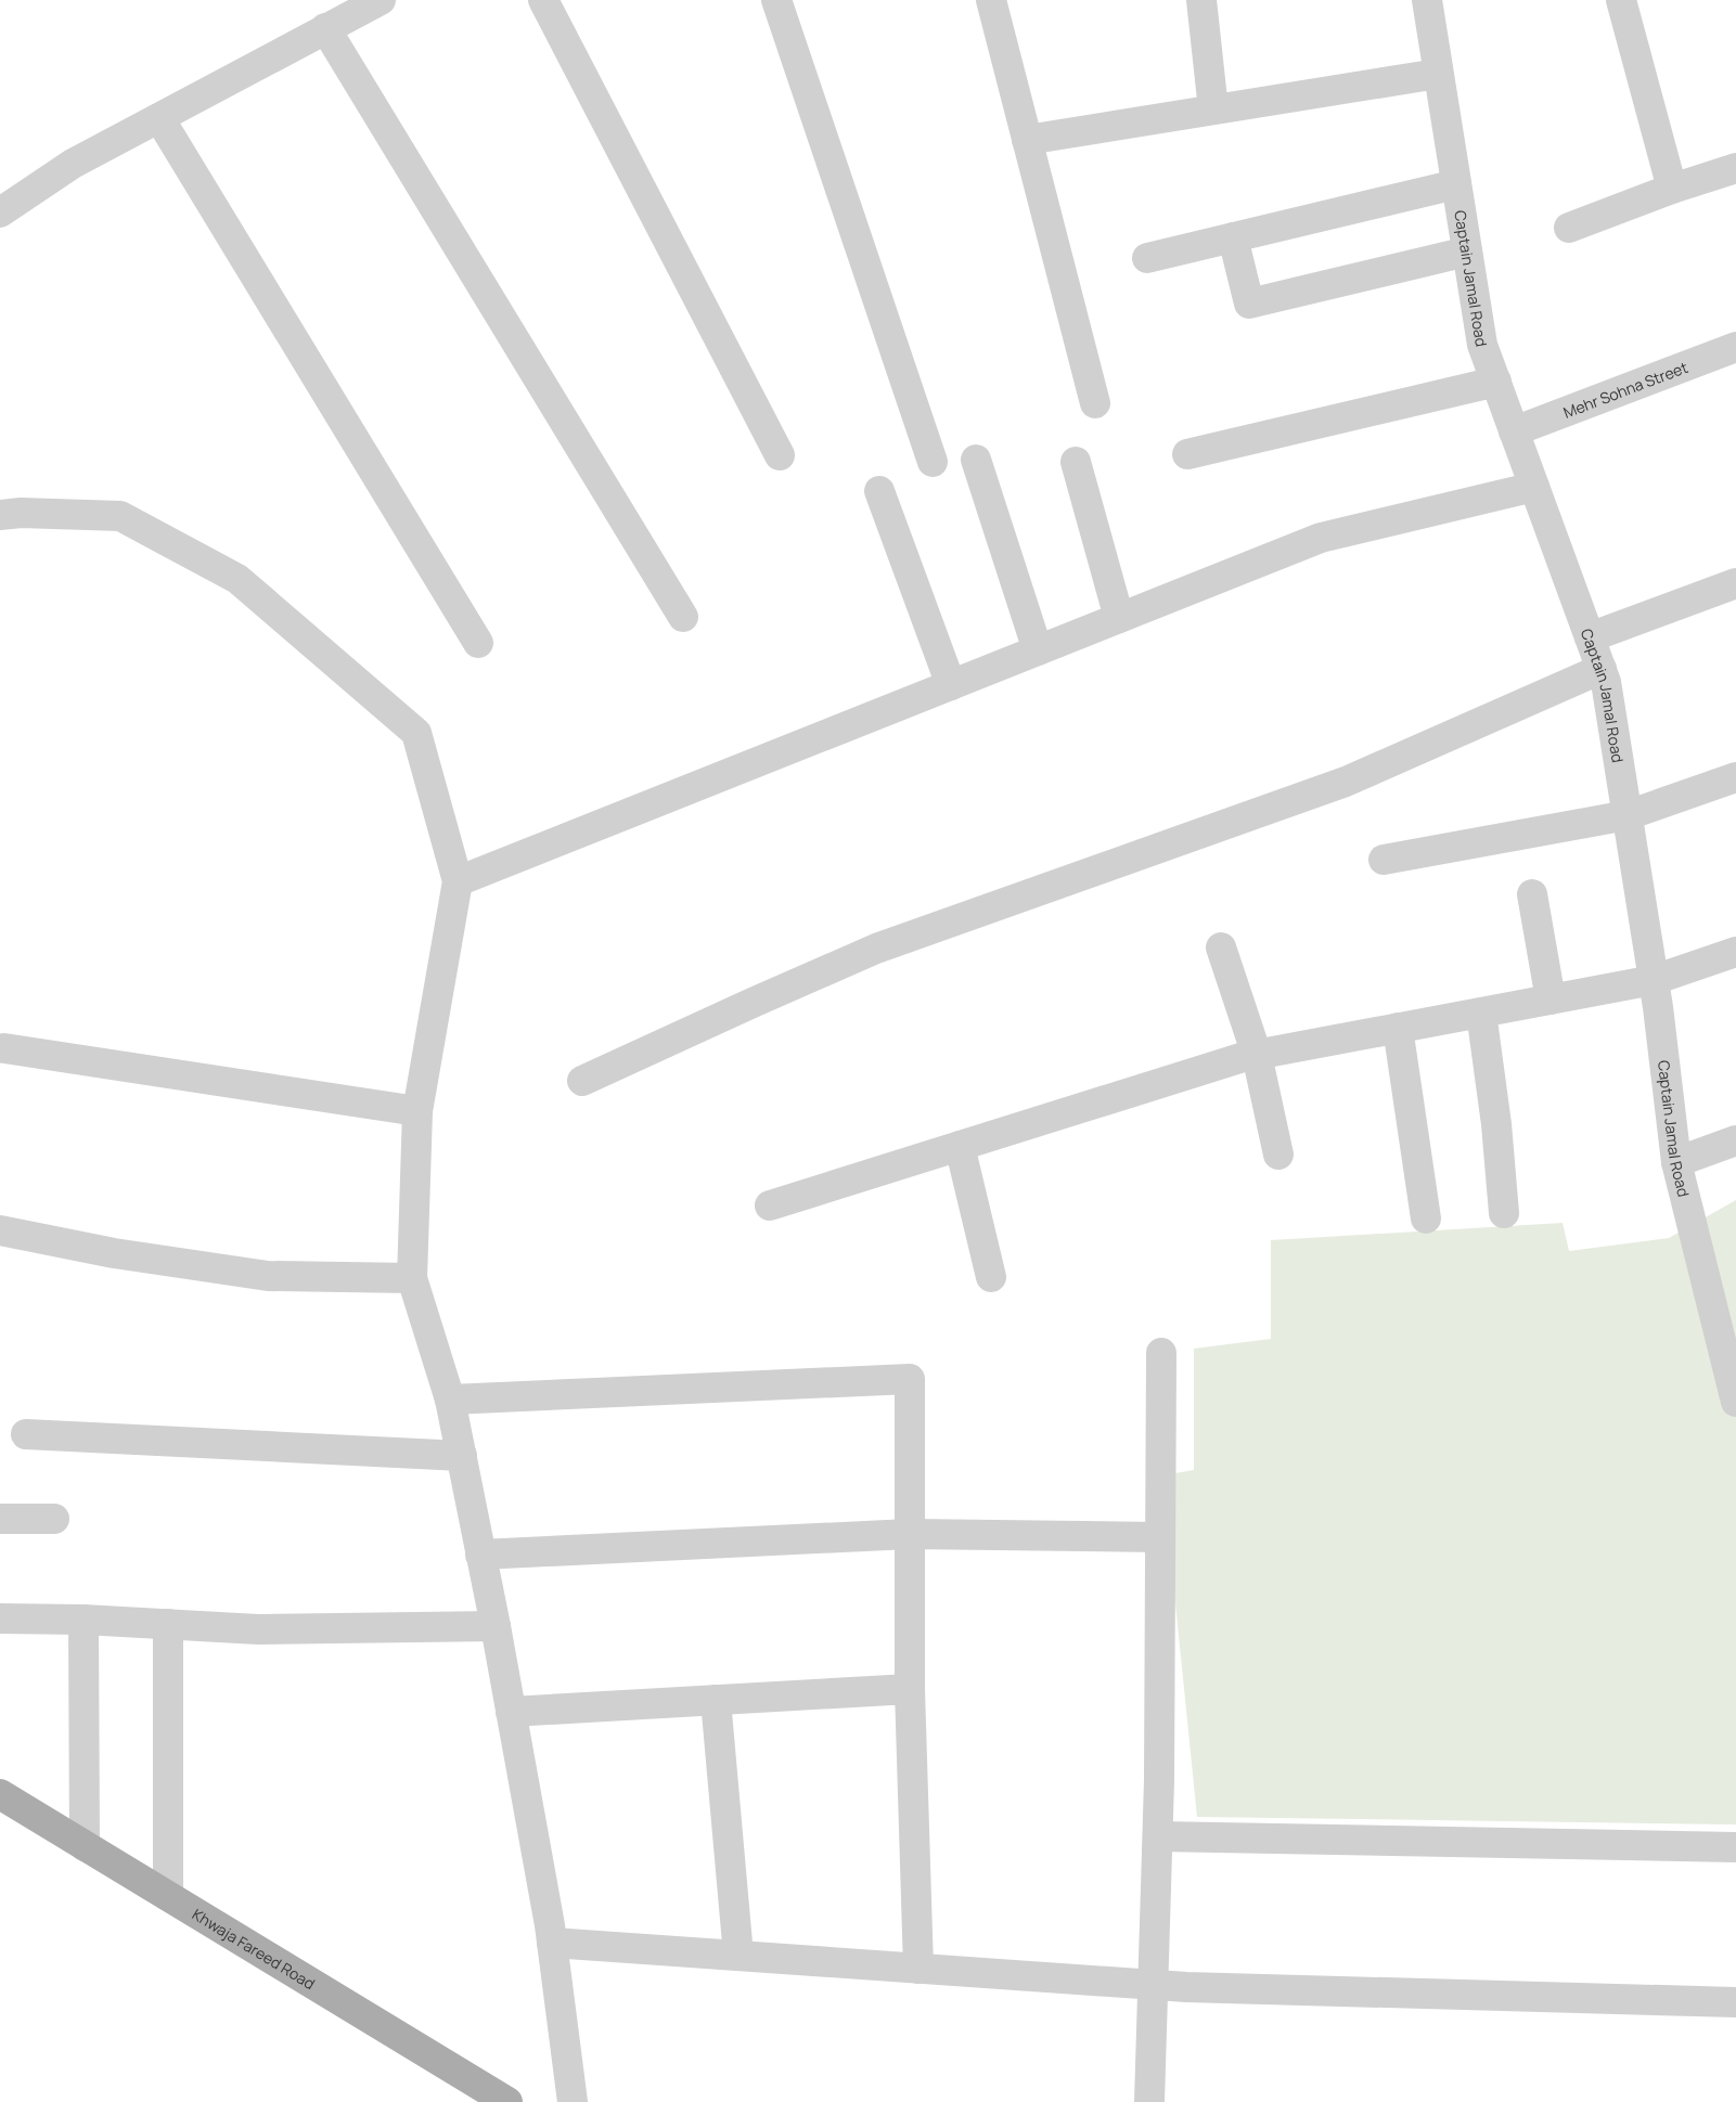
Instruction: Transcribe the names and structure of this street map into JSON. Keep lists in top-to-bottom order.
{
  "streets": {
    "main road": ["Khwaja Fareed Road"],
    "street": ["Captain Jamal Road", "Mehr Sohna Street"]
  },
  "crossings": [
    ["Captain Jamal Road", "Mehr Sohna Street"]
  ]
}
